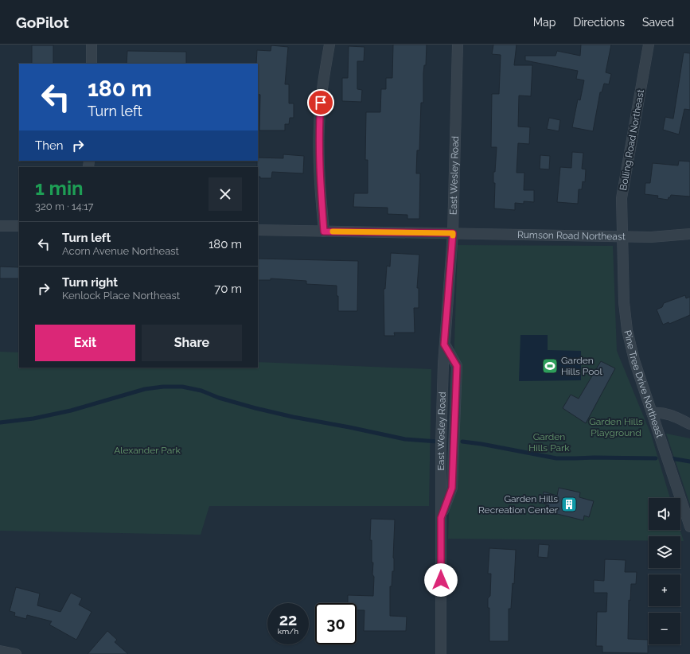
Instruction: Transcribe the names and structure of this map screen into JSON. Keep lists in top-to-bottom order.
{
  "streets": {
    "street": [
      "Bolling Road Northeast",
      "East Wesley Road",
      "Rumson Road Northeast",
      "Pine Tree Drive Northeast"
    ]
  },
  "crossings": [
    ["Bolling Road Northeast", "Rumson Road Northeast"],
    ["Bolling Road Northeast", "Pine Tree Drive Northeast"],
    ["East Wesley Road", "Rumson Road Northeast"],
    ["Rumson Road Northeast", "Pine Tree Drive Northeast"]
  ],
  "parks": ["Garden Hills Playground", "Garden Hills Park", "Alexander Park"],
  "places": {
    "sports": ["Garden Hills Pool"],
    "building": ["Garden Hills Recreation Center"]
  },
  "page": {
    "header": "GoPilot",
    "nav": ["Map", "Directions", "Saved"],
    "turn": ["180 m", "Turn left"],
    "then": "Then",
    "heading": ["1 min", "320 m · 14:17"],
    "list": [
      {
        "name": "Turn left",
        "note": "Acorn Avenue Northeast",
        "value": "180 m"
      },
      {
        "name": "Turn right",
        "note": "Kenlock Place Northeast",
        "value": "70 m"
      }
    ],
    "buttons": ["Exit", "Share"],
    "map_buttons": ["+", "−"],
    "speed": "22 km/h",
    "limit": "30"
  }
}
